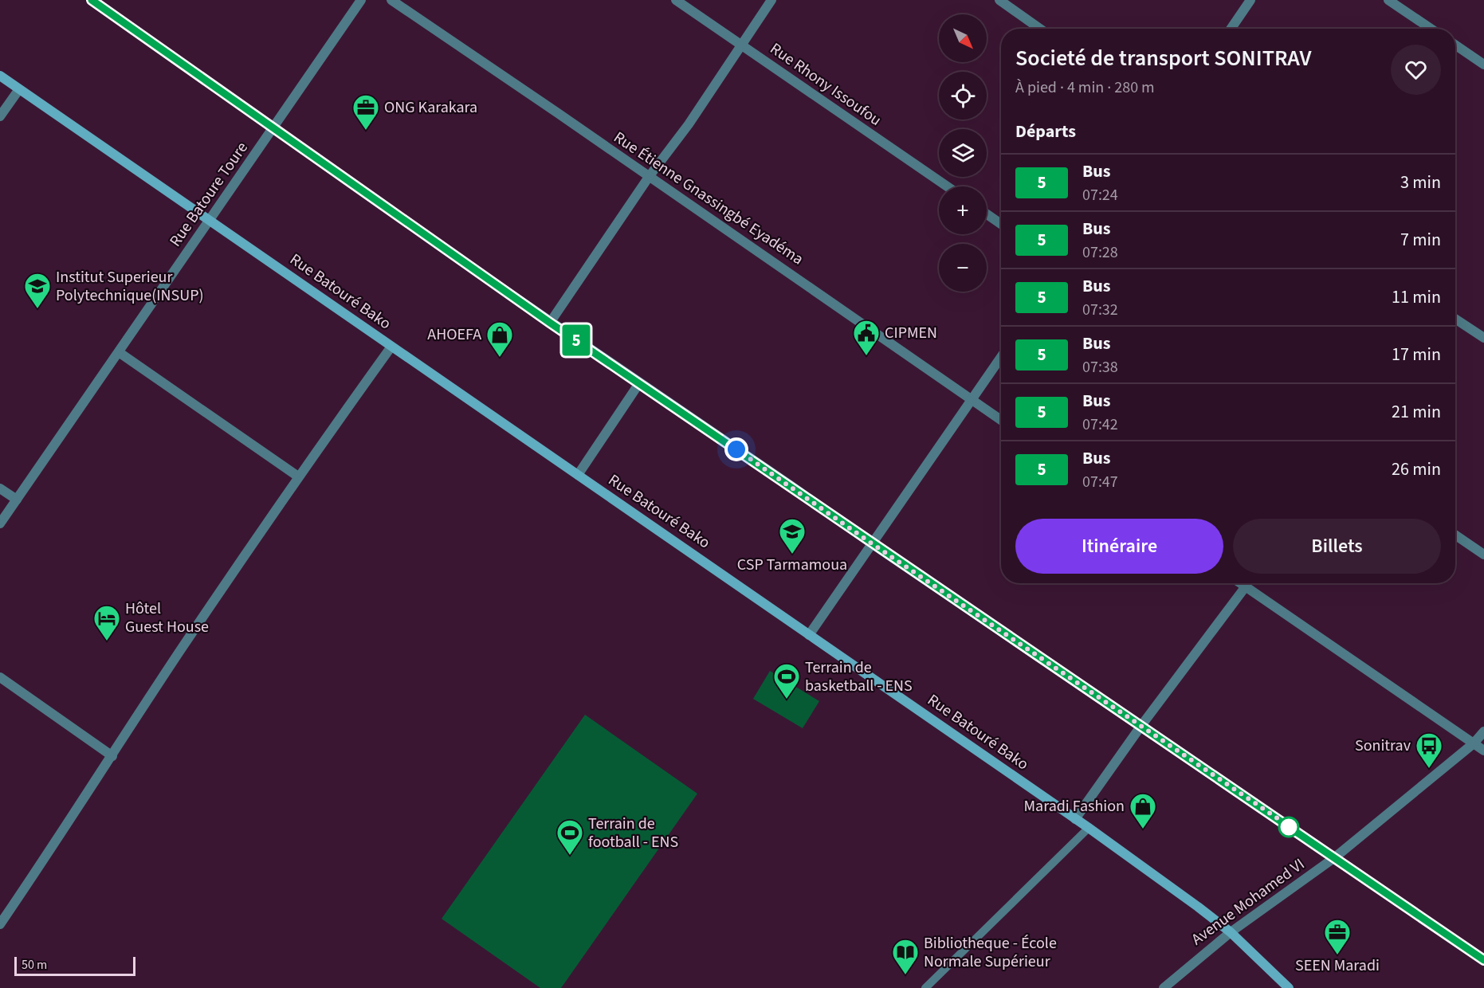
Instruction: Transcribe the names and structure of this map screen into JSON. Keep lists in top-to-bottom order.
{
  "streets": {
    "main road": ["Rue Batouré Bako"],
    "street": [
      "Rue Rhony Issoufou",
      "Rue Batoure Toure",
      "Rue Étienne Gnassingbé Eyadéma",
      "Avenue Mohamed VI"
    ]
  },
  "crossings": [
    ["Rue Batoure Toure", "Rue Batouré Bako"],
    ["Rue Batouré Bako", "Avenue Mohamed VI"]
  ],
  "places": {
    "office": ["ONG Karakara", "SEEN Maradi"],
    "school or university": ["Institut Superieur Polytechnique(INSUP)", "CSP Tarmamoua"],
    "public building": ["CIPMEN"],
    "shop": ["AHOEFA", "Maradi Fashion"],
    "hotel": ["Hôtel Guest House"],
    "sports": ["Terrain de basketball - ENS", "Terrain de football - ENS"],
    "bus stop": ["Sonitrav"],
    "library": ["Bibliotheque - École Normale Supérieur"]
  },
  "lines": ["bus line 5"],
  "scale_bar": "50 m",
  "north": "bottom right",
  "page": {
    "on_map": "5",
    "map_buttons": ["+", "−"],
    "heading": [
      ["Societé de transport SONITRAV", "À pied · 4 min · 280 m"],
      "Départs"
    ],
    "list": [
      {
        "mark": "5",
        "name": "Bus",
        "note": "07:24",
        "value": "3 min"
      },
      {
        "mark": "5",
        "name": "Bus",
        "note": "07:28",
        "value": "7 min"
      },
      {
        "mark": "5",
        "name": "Bus",
        "note": "07:32",
        "value": "11 min"
      },
      {
        "mark": "5",
        "name": "Bus",
        "note": "07:38",
        "value": "17 min"
      },
      {
        "mark": "5",
        "name": "Bus",
        "note": "07:42",
        "value": "21 min"
      },
      {
        "mark": "5",
        "name": "Bus",
        "note": "07:47",
        "value": "26 min"
      }
    ],
    "buttons": ["Itinéraire", "Billets"],
    "scale": "50 m"
  }
}
